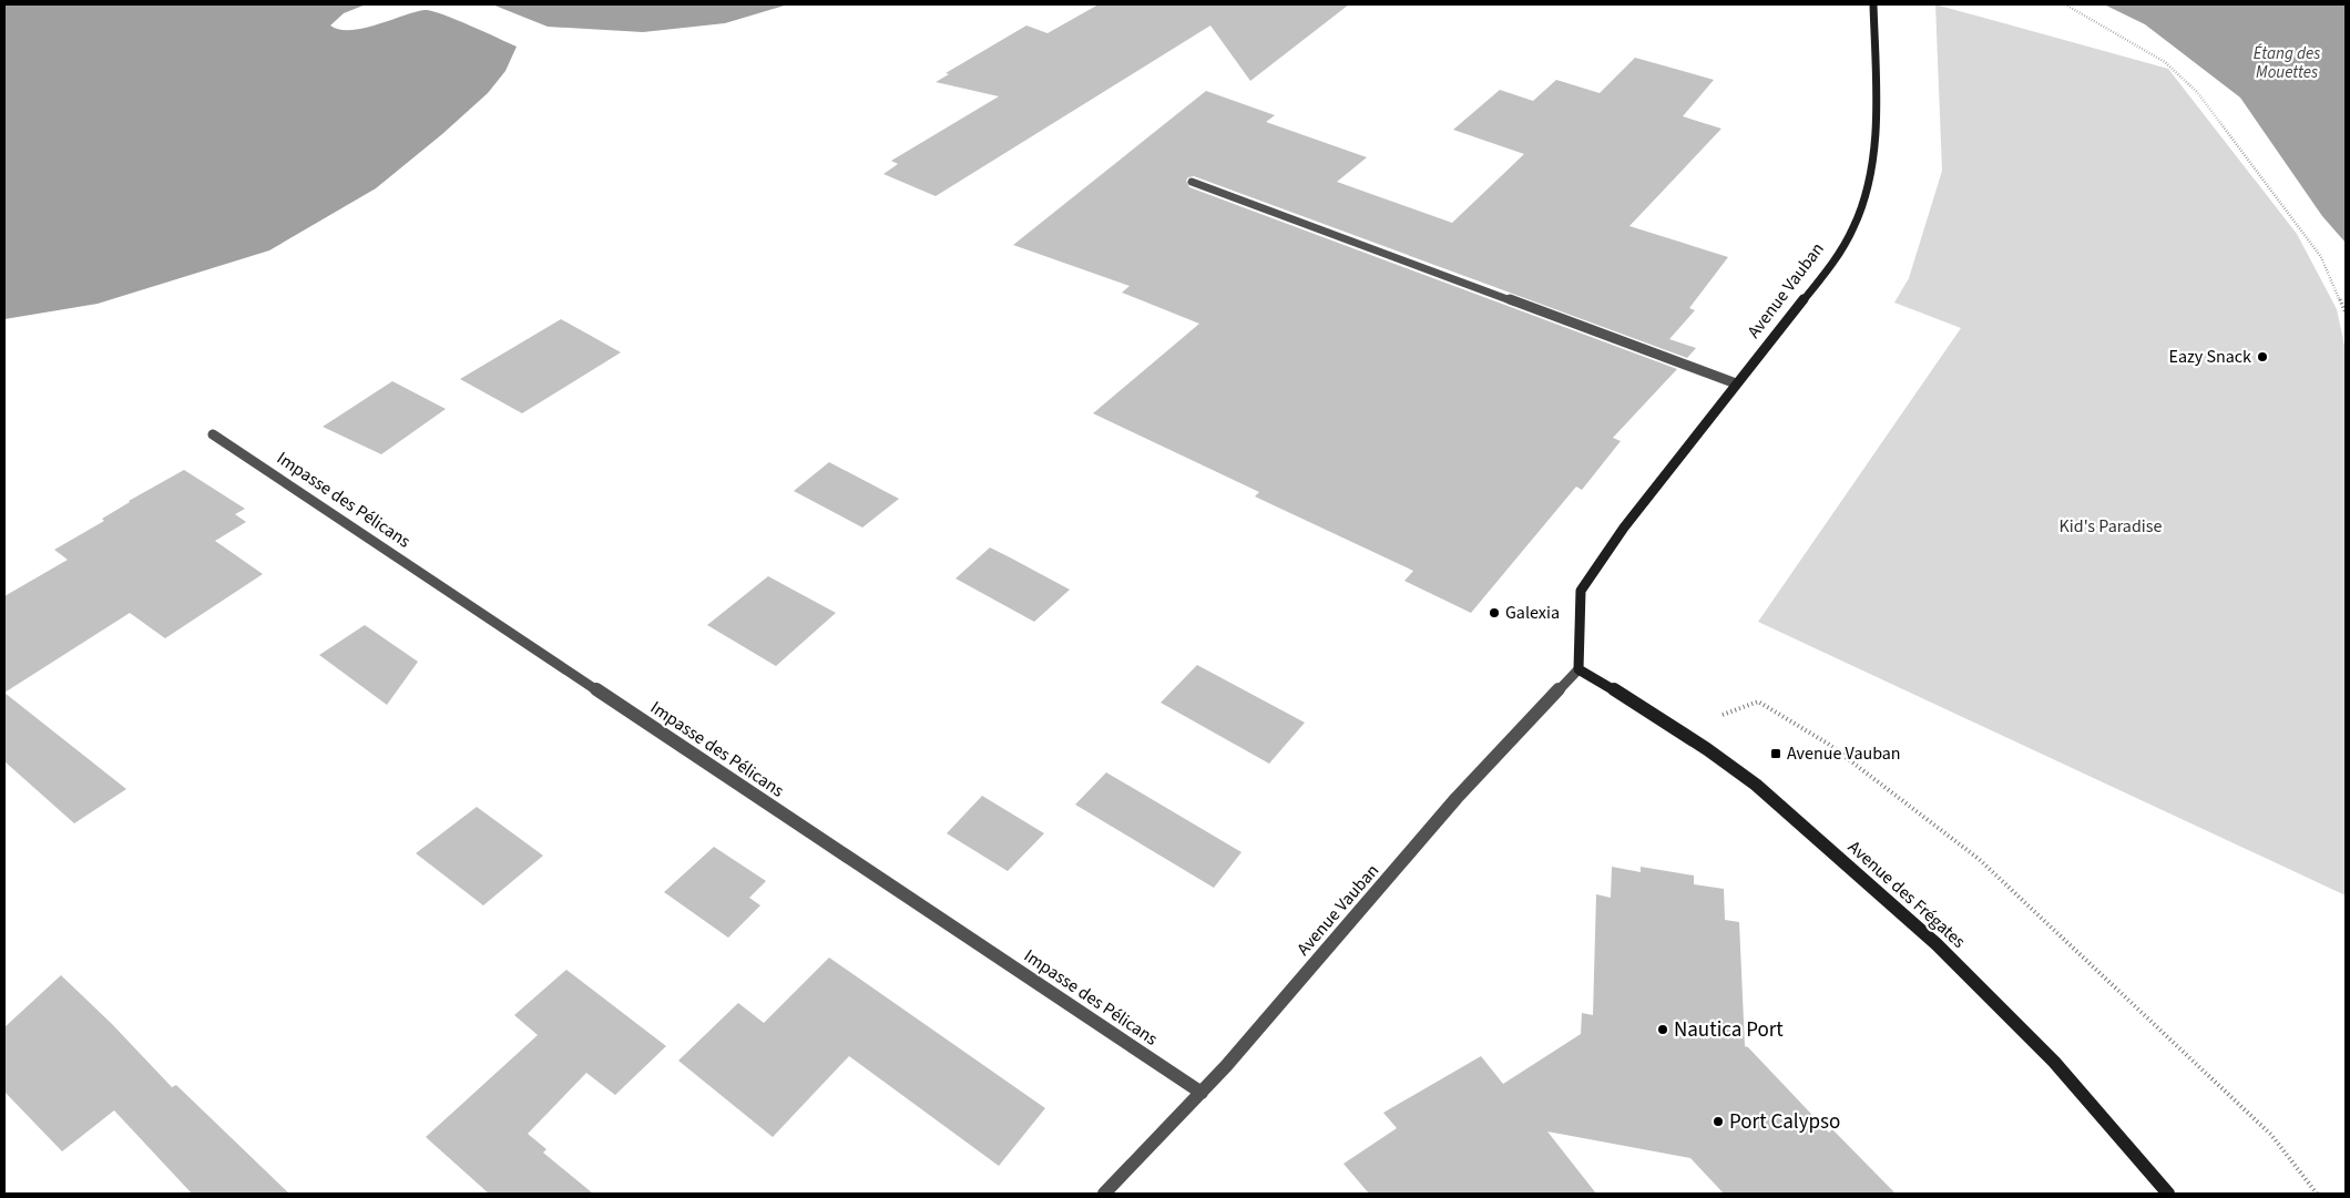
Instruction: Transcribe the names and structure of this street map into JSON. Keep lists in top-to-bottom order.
{
  "streets": {
    "street": ["Avenue Vauban", "Impasse des Pélicans", "Avenue des Frégates"]
  },
  "crossings": [
    ["Avenue Vauban", "Impasse des Pélicans"],
    ["Avenue Vauban", "Avenue des Frégates"]
  ],
  "water": ["Étang des Mouettes"],
  "parks": ["Kid's Paradise"],
  "places": {
    "other": [
      "Eazy Snack",
      "Galexia",
      "Nautica Port",
      "Port Calypso"
    ],
    "transit": ["Avenue Vauban"]
  }
}
